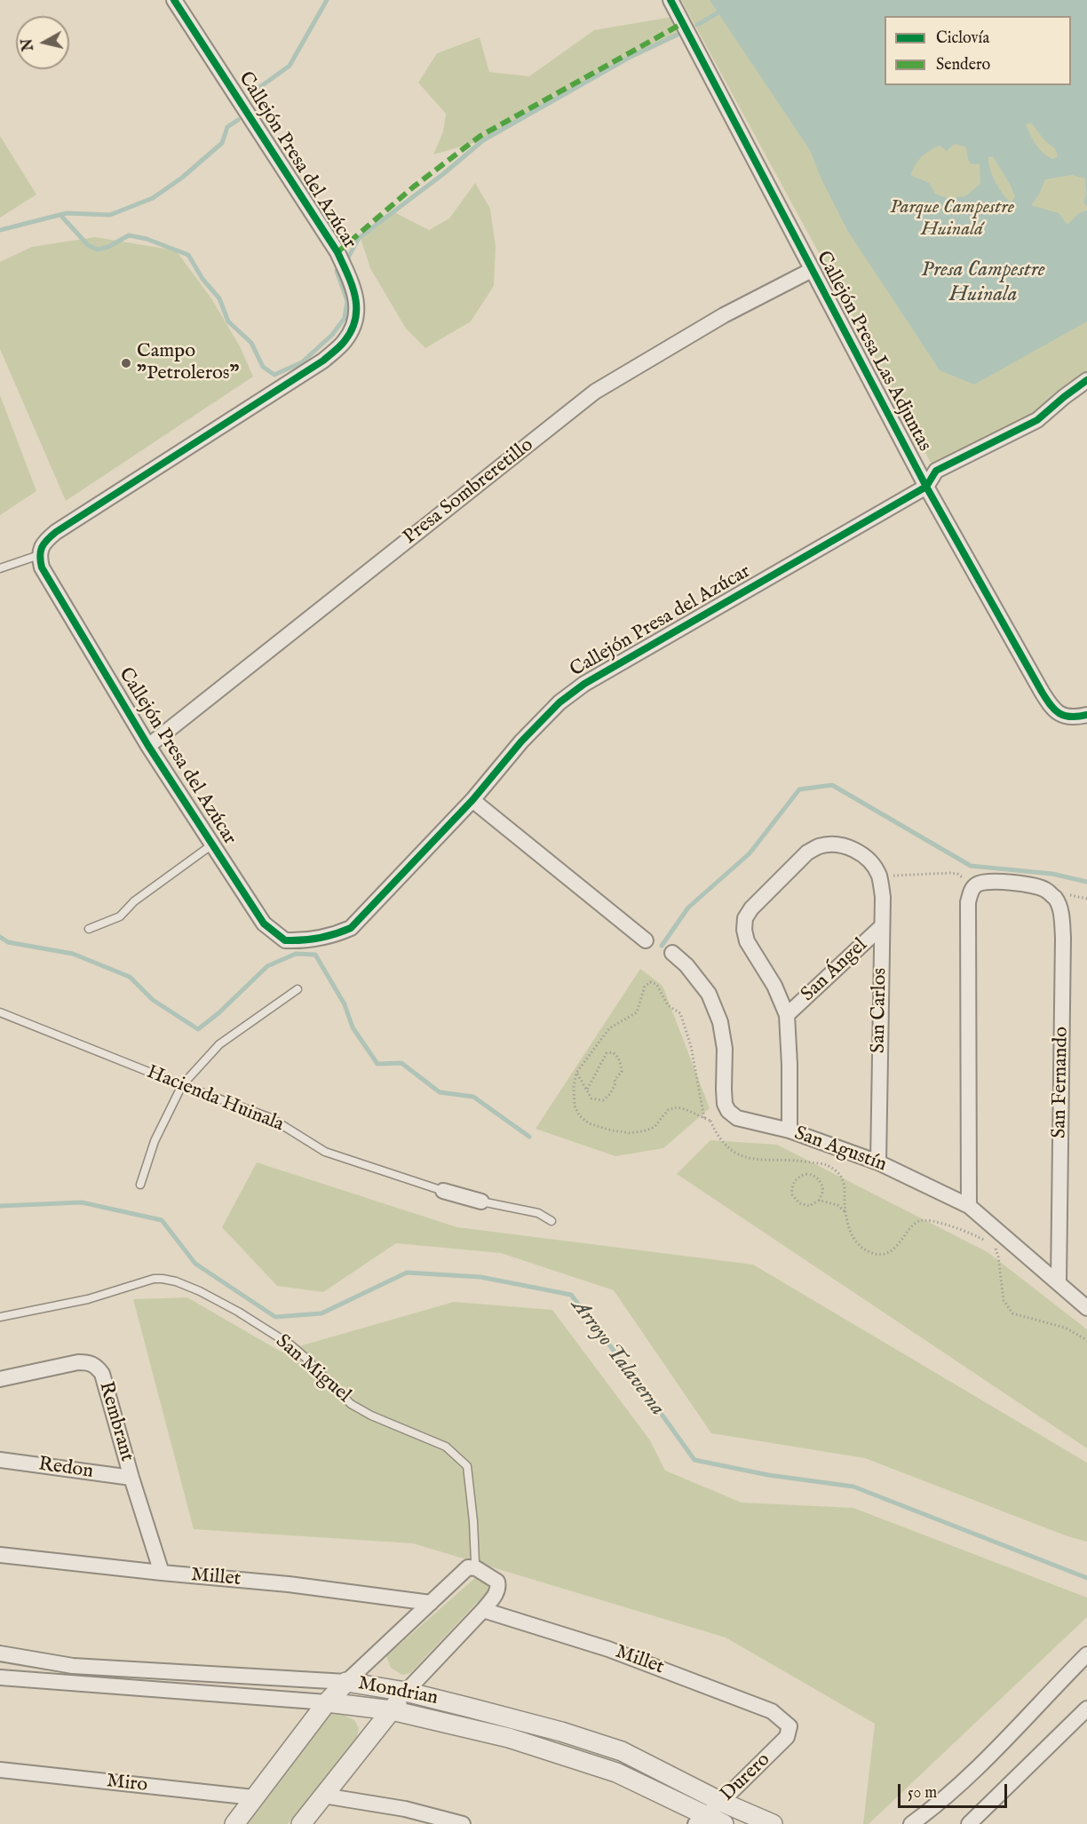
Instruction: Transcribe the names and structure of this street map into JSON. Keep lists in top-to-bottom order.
{
  "streets": {
    "street": [
      "Callejón Presa del Azúcar",
      "Callejón Presa Las Adjuntas",
      "Presa Sombreretillo",
      "San Ángel",
      "San Carlos",
      "San Fernando",
      "Hacienda Huinala",
      "San Agustín",
      "Rembrant",
      "Redon",
      "Millet",
      "Mondrian",
      "Durero",
      "Miro"
    ],
    "lane": ["San Miguel"]
  },
  "crossings": [
    ["Callejón Presa del Azúcar", "Callejón Presa Las Adjuntas"],
    ["Callejón Presa del Azúcar", "Presa Sombreretillo"],
    ["Callejón Presa Las Adjuntas", "Presa Sombreretillo"],
    ["San Ángel", "San Carlos"],
    ["San Carlos", "San Agustín"],
    ["San Fernando", "San Agustín"],
    ["Rembrant", "Redon"],
    ["Rembrant", "Millet"],
    ["Millet", "Durero"],
    ["Mondrian", "Durero"]
  ],
  "water": ["Presa Campestre Huinala", "Arroyo Talaverna"],
  "parks": ["Parque Campestre Huinalá"],
  "places": ["Campo \"Petroleros\""],
  "legend": ["Ciclovía", "Sendero"],
  "scale_bar": "50 m",
  "north": "left"
}
